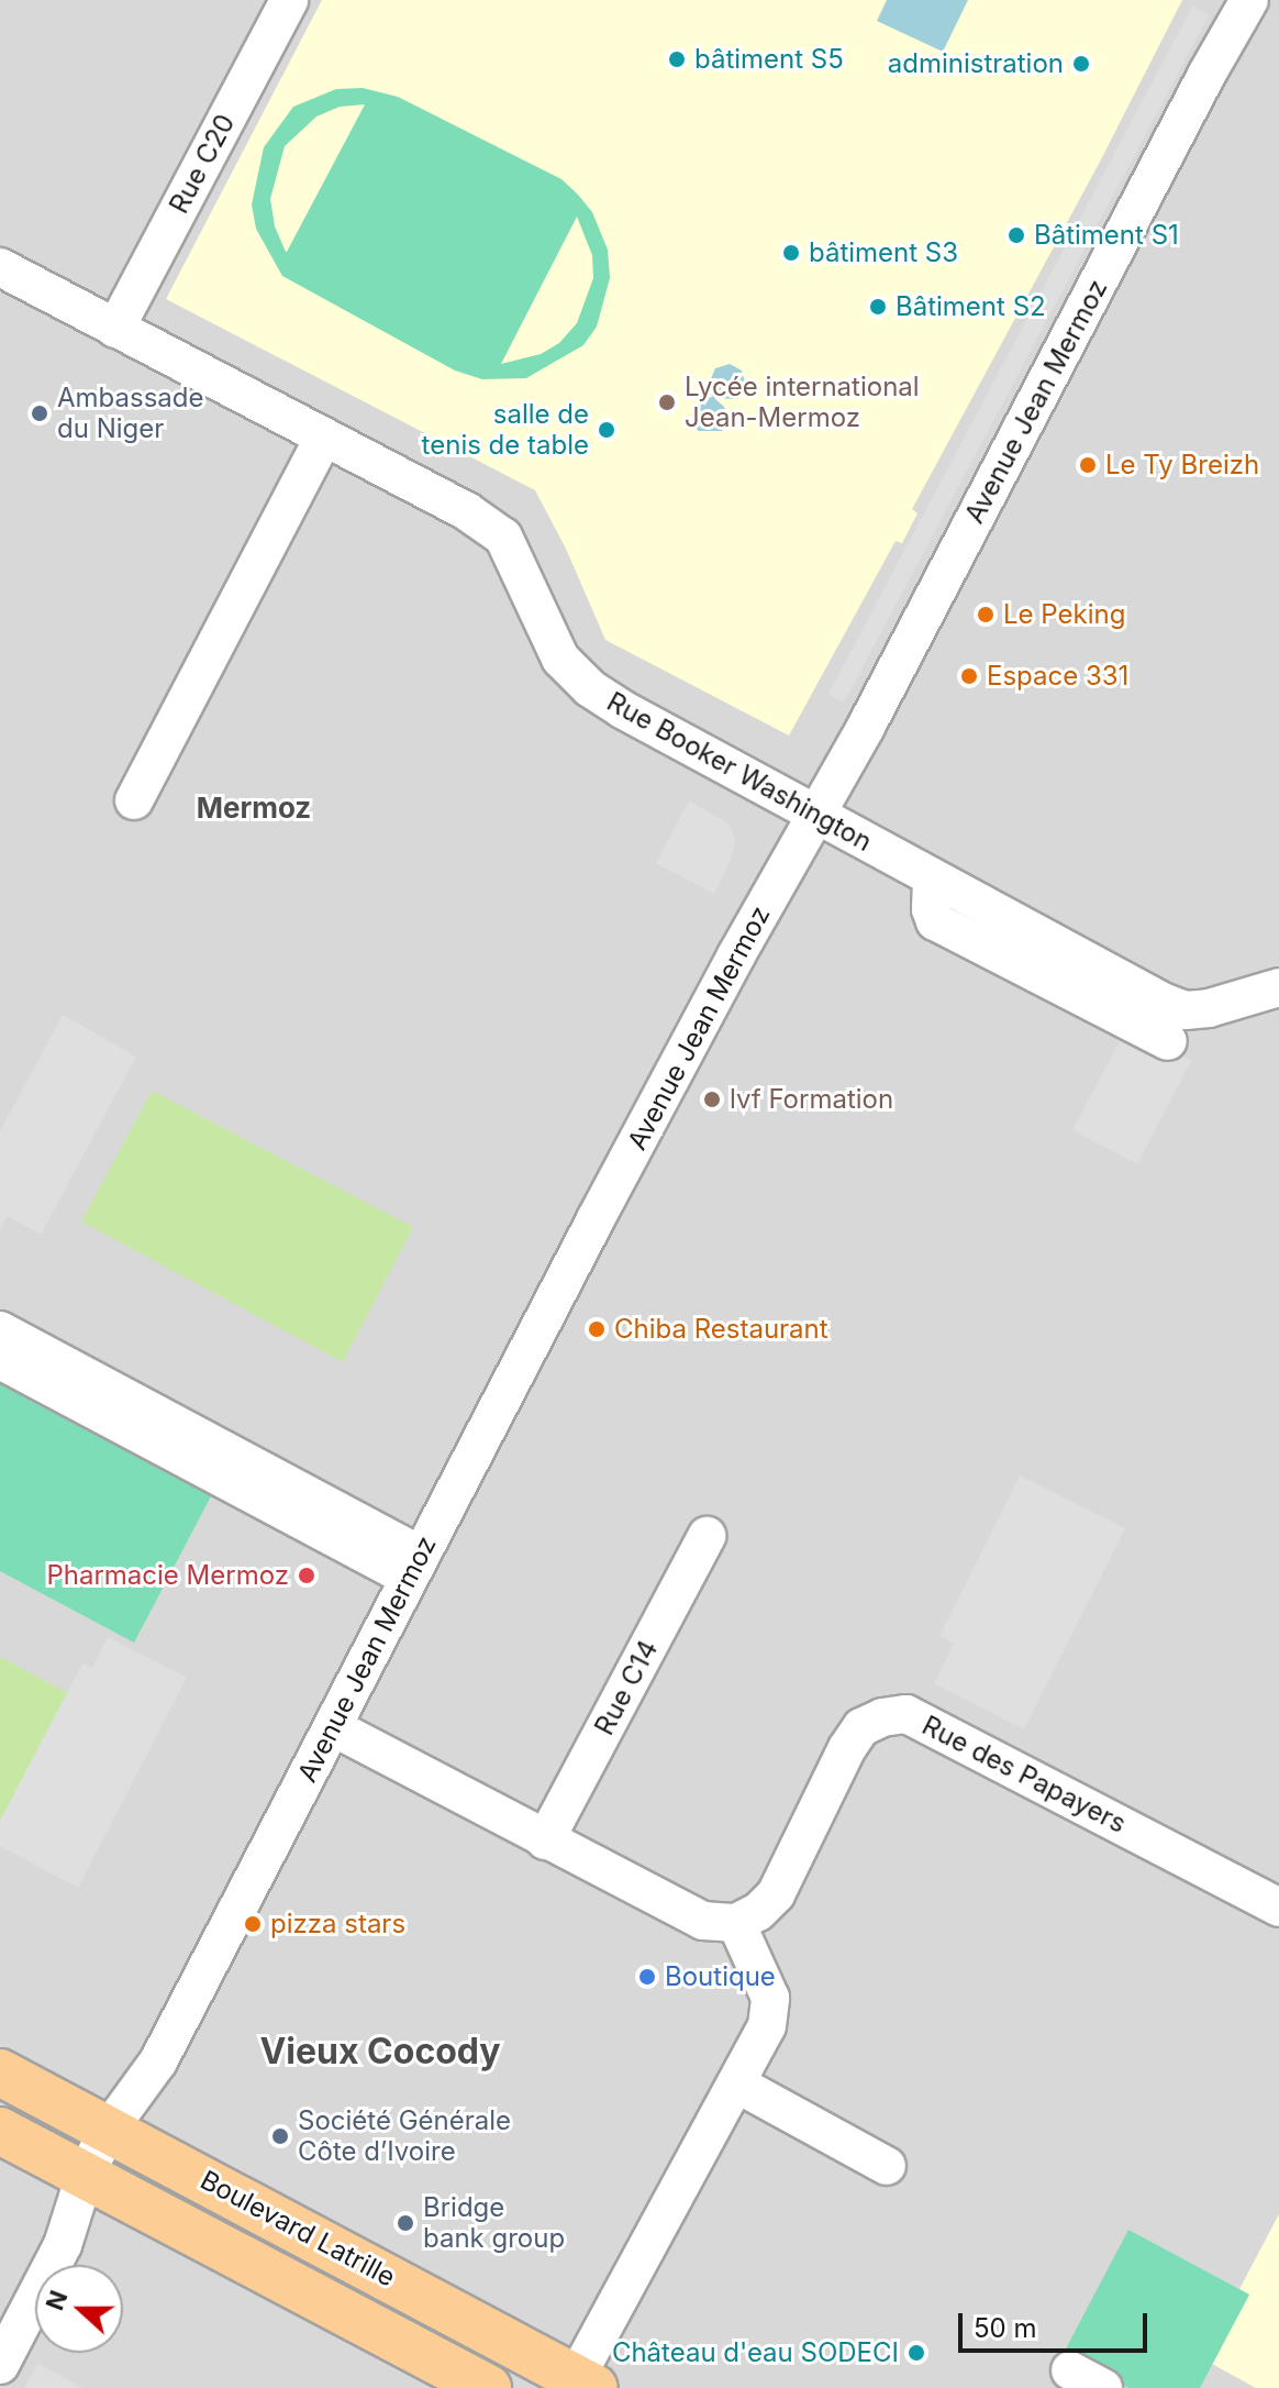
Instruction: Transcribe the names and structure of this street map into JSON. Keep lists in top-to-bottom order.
{
  "streets": {
    "main road": ["Boulevard Latrille"],
    "street": [
      "Rue C20",
      "Avenue Jean Mermoz",
      "Rue Booker Washington",
      "Rue C14",
      "Rue des Papayers"
    ]
  },
  "crossings": [
    ["Rue C20", "Rue Booker Washington"],
    ["Avenue Jean Mermoz", "Rue Booker Washington"],
    ["Avenue Jean Mermoz", "Boulevard Latrille"]
  ],
  "districts": ["Mermoz", "Vieux Cocody"],
  "places": [
    "bâtiment S5",
    "administration",
    "Bâtiment S1",
    "bâtiment S3",
    "Bâtiment S2",
    "Lycée international Jean-Mermoz",
    "Ambassade du Niger",
    "salle de tenis de table",
    "Le Ty Breizh",
    "Le Peking",
    "Espace 331",
    "lvf Formation",
    "Chiba Restaurant",
    "Pharmacie Mermoz",
    "pizza stars",
    "Boutique",
    "Société Générale Côte d’Ivoire",
    "Bridge bank group",
    "Château d'eau SODECI"
  ],
  "scale_bar": "50 m",
  "north": "left"
}
